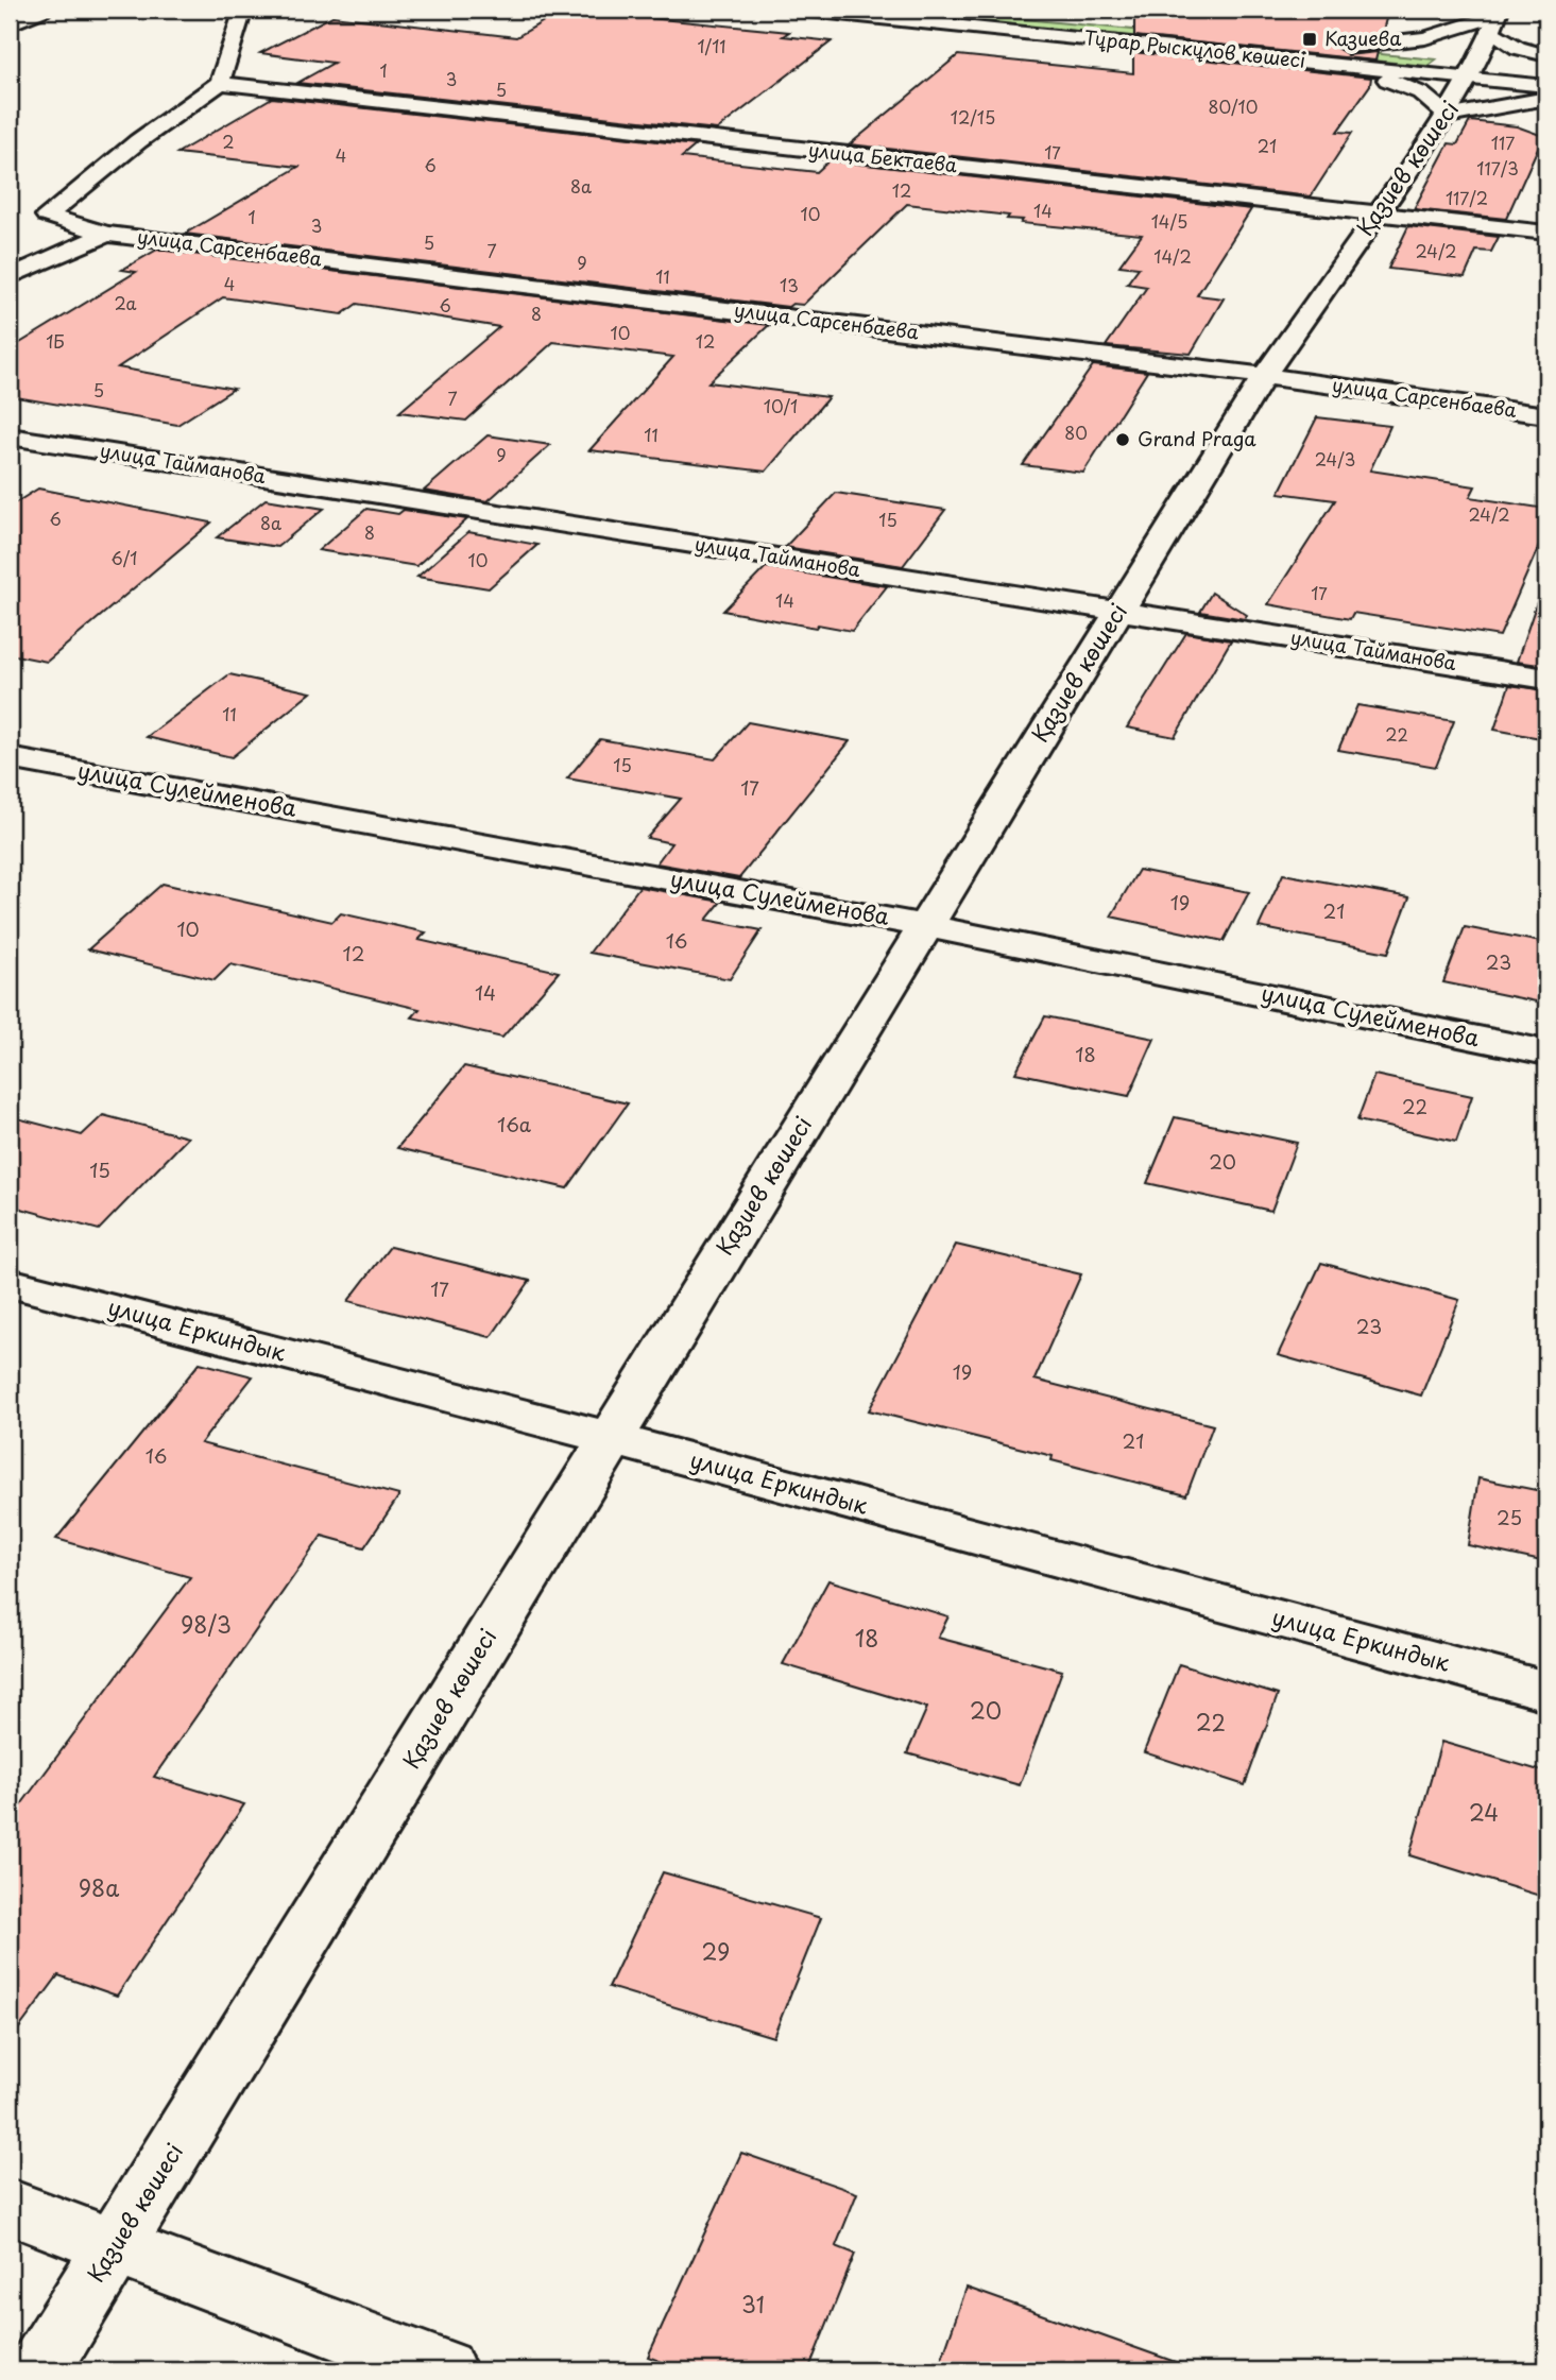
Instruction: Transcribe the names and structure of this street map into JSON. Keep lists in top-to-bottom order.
{
  "streets": {
    "street": [
      "Тұрар Рыскұлов көшесі",
      "улица Бектаева",
      "Қазиев көшесі",
      "улица Сарсенбаева",
      "улица Тайманова",
      "улица Сулейменова",
      "улица Еркиндык"
    ]
  },
  "crossings": [
    ["Тұрар Рыскұлов көшесі", "Қазиев көшесі"],
    ["улица Бектаева", "Қазиев көшесі"],
    ["улица Бектаева", "улица Сарсенбаева"],
    ["Қазиев көшесі", "улица Сарсенбаева"],
    ["Қазиев көшесі", "улица Тайманова"],
    ["Қазиев көшесі", "улица Сулейменова"],
    ["Қазиев көшесі", "улица Еркиндык"]
  ],
  "places": {
    "transit": ["Казиева"],
    "other": ["Grand Praga"]
  },
  "house_numbers": [
    "1/11",
    "1",
    "3",
    "5",
    "80/10",
    "12/15",
    "2",
    "117",
    "21",
    "17",
    "4",
    "6",
    "117/3",
    "8а",
    "12",
    "117/2",
    "14",
    "10",
    "1",
    "14/5",
    "3",
    "5",
    "7",
    "24/2",
    "14/2",
    "9",
    "11",
    "4",
    "13",
    "2а",
    "6",
    "8",
    "10",
    "1Б",
    "12",
    "5",
    "7",
    "10/1",
    "80",
    "11",
    "9",
    "24/3",
    "24/2",
    "6",
    "15",
    "8а",
    "8",
    "6/1",
    "10",
    "17",
    "14",
    "11",
    "22",
    "15",
    "17",
    "19",
    "21",
    "10",
    "16",
    "12",
    "23",
    "14",
    "18",
    "22",
    "16а",
    "20",
    "15",
    "17",
    "23",
    "19",
    "21",
    "16",
    "25",
    "98/3",
    "18",
    "20",
    "22",
    "24",
    "98а",
    "29",
    "31"
  ]
}
